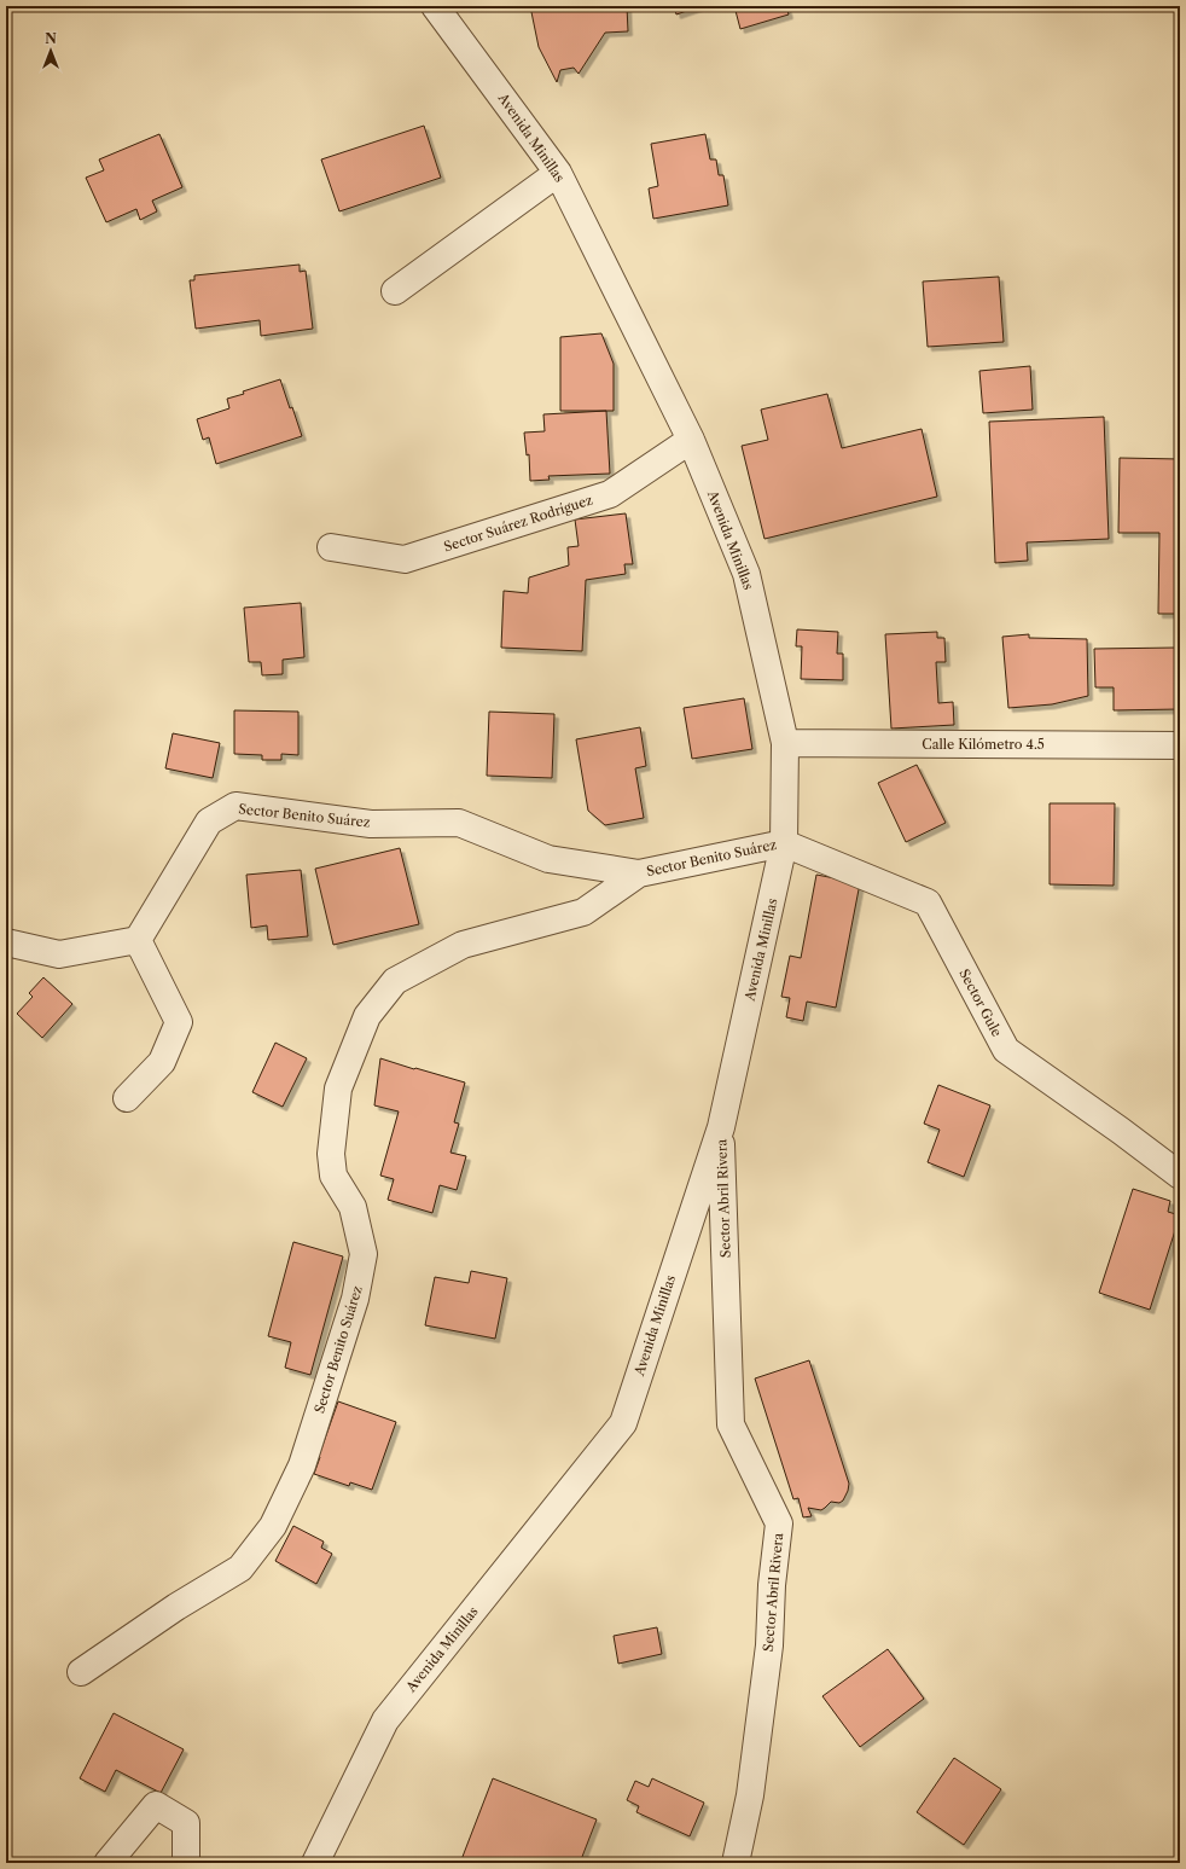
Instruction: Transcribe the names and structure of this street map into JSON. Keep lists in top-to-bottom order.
{
  "streets": {
    "street": [
      "Avenida Minillas",
      "Sector Suárez Rodríguez",
      "Calle Kilómetro 4.5",
      "Sector Benito Suárez",
      "Sector Gule",
      "Sector Abril Rivera"
    ]
  },
  "crossings": [
    ["Avenida Minillas", "Sector Suárez Rodríguez"],
    ["Avenida Minillas", "Calle Kilómetro 4.5"],
    ["Avenida Minillas", "Sector Benito Suárez"],
    ["Avenida Minillas", "Sector Gule"],
    ["Avenida Minillas", "Sector Abril Rivera"],
    ["Sector Benito Suárez", "Sector Gule"]
  ],
  "north": "top"
}
